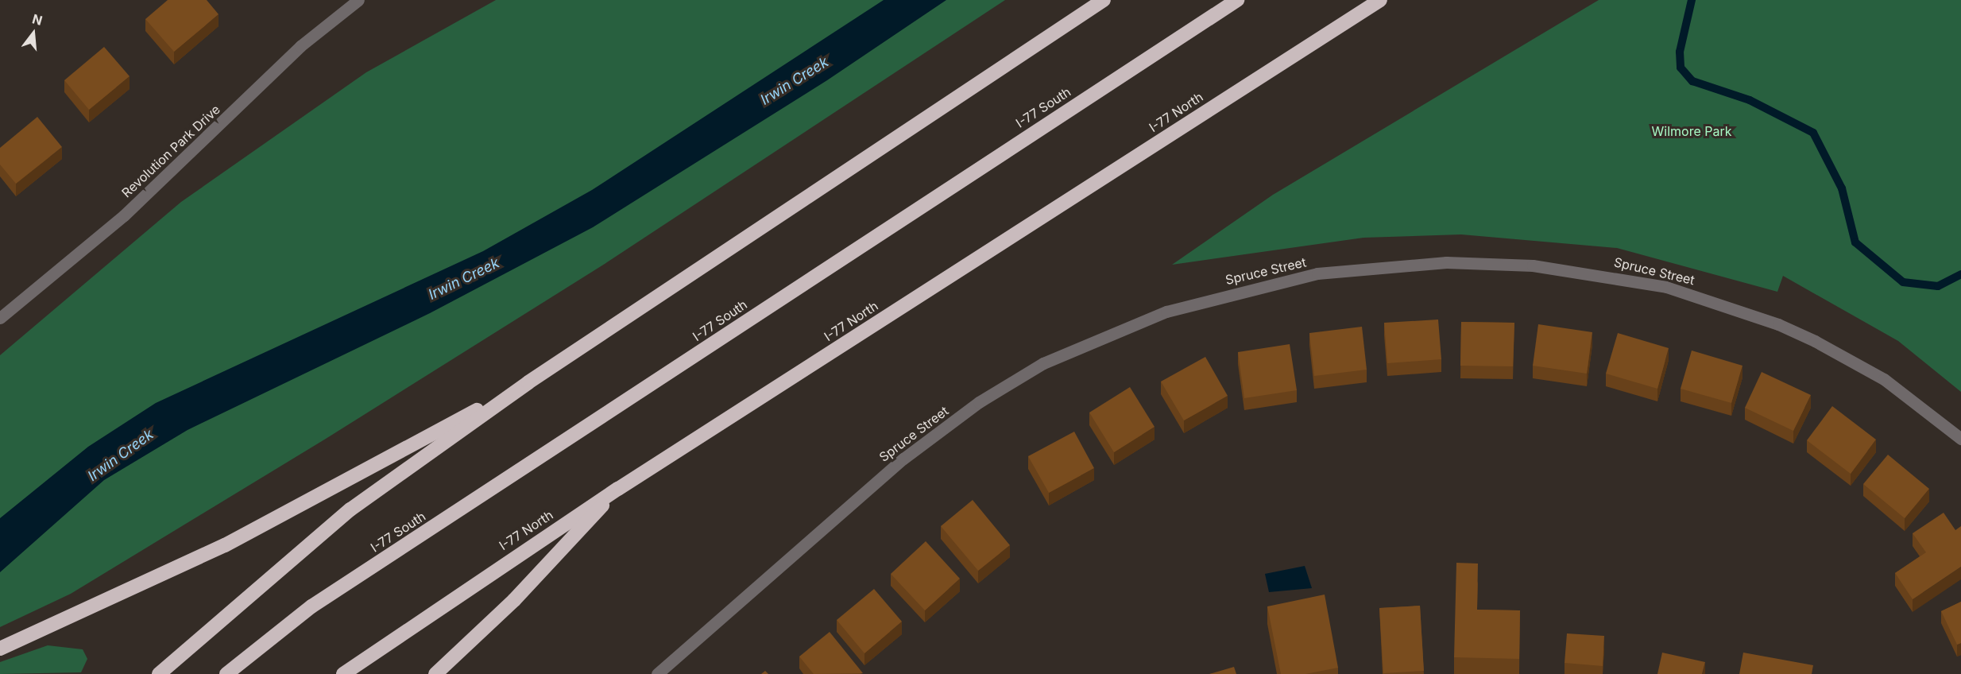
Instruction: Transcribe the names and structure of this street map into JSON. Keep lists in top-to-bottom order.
{
  "streets": {
    "highway": ["I-77 South", "I-77 North"],
    "street": ["Revolution Park Drive", "Spruce Street"]
  },
  "water": ["Irwin Creek"],
  "parks": ["Wilmore Park"],
  "north": "top"
}
